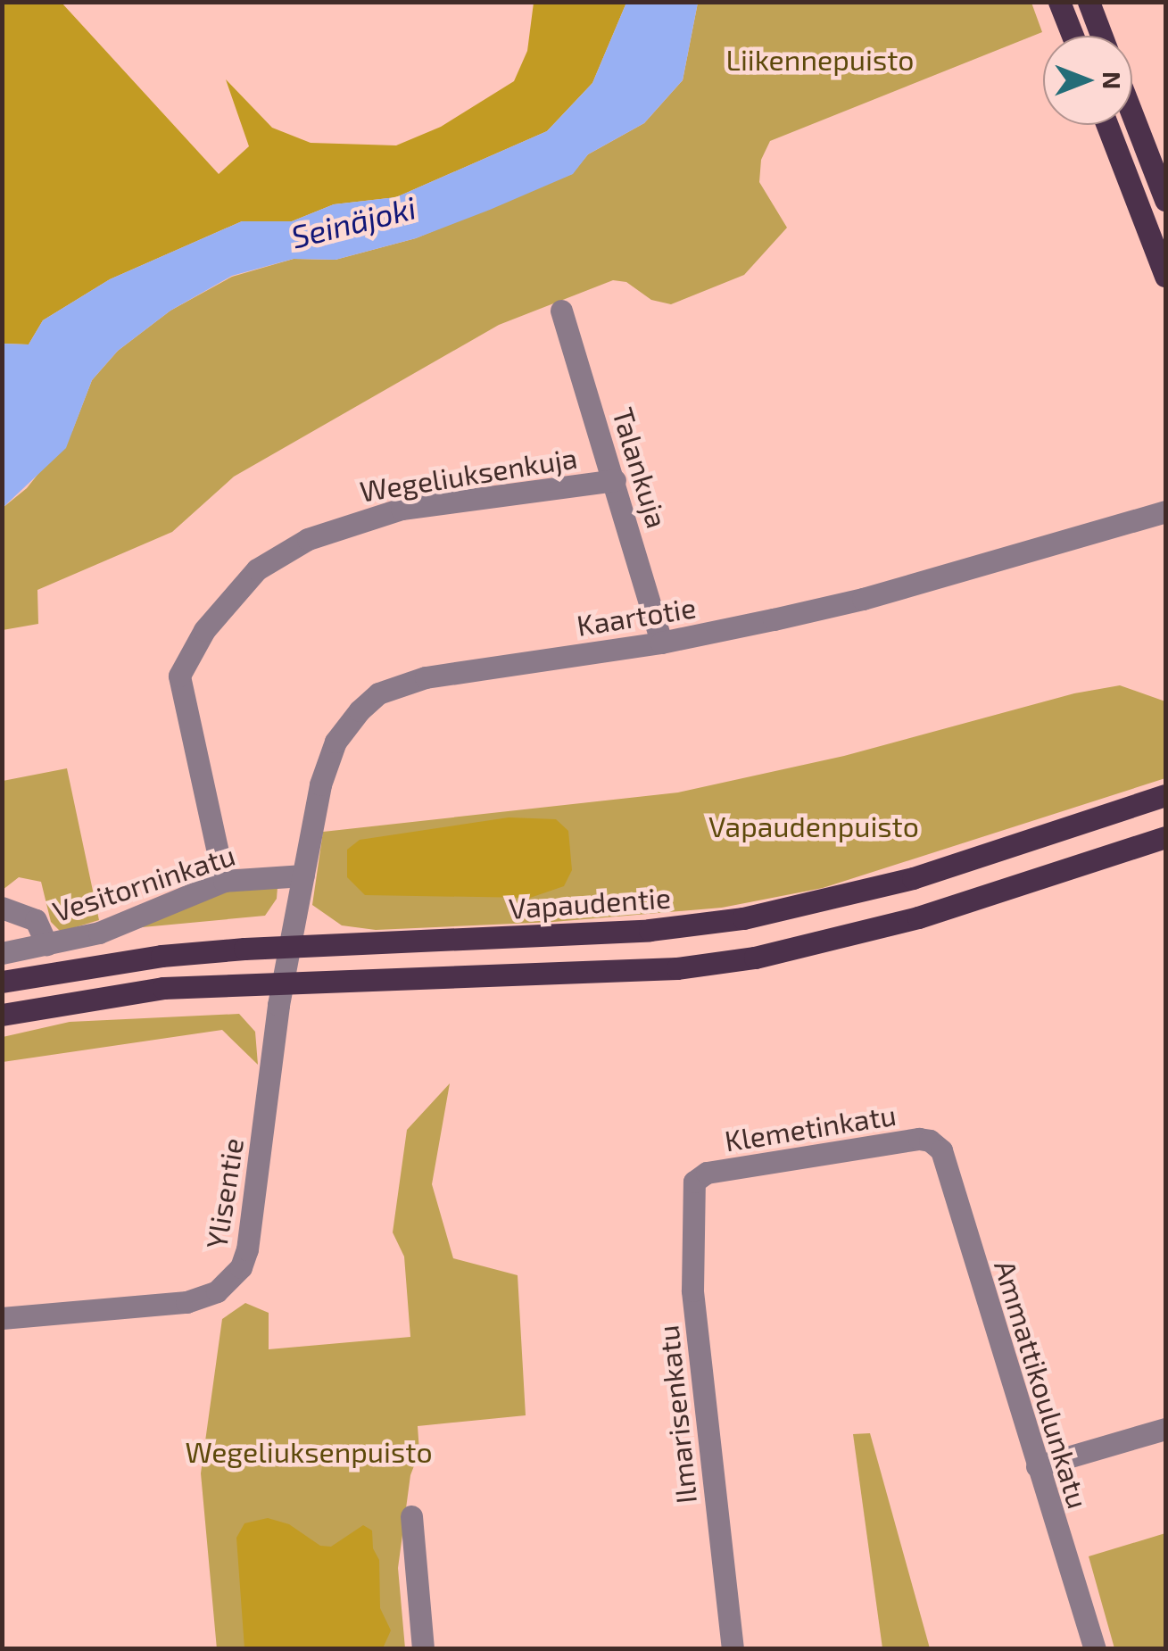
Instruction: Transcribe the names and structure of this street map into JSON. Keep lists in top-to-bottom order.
{
  "streets": {
    "main road": ["Vapaudentie"],
    "street": [
      "Talankuja",
      "Wegeliuksenkuja",
      "Kaartotie",
      "Vesitorninkatu",
      "Klemetinkatu",
      "Ylisentie",
      "Ammattikoulunkatu",
      "Ilmarisenkatu"
    ]
  },
  "crossings": [
    ["Talankuja", "Wegeliuksenkuja"],
    ["Talankuja", "Kaartotie"],
    ["Wegeliuksenkuja", "Vesitorninkatu"],
    ["Kaartotie", "Vesitorninkatu"],
    ["Kaartotie", "Vapaudentie"],
    ["Kaartotie", "Ylisentie"],
    ["Vapaudentie", "Ylisentie"],
    ["Klemetinkatu", "Ammattikoulunkatu"],
    ["Klemetinkatu", "Ilmarisenkatu"]
  ],
  "water": ["Seinäjoki"],
  "parks": ["Liikennepuisto", "Vapaudenpuisto", "Wegeliuksenpuisto"],
  "north": "right"
}
